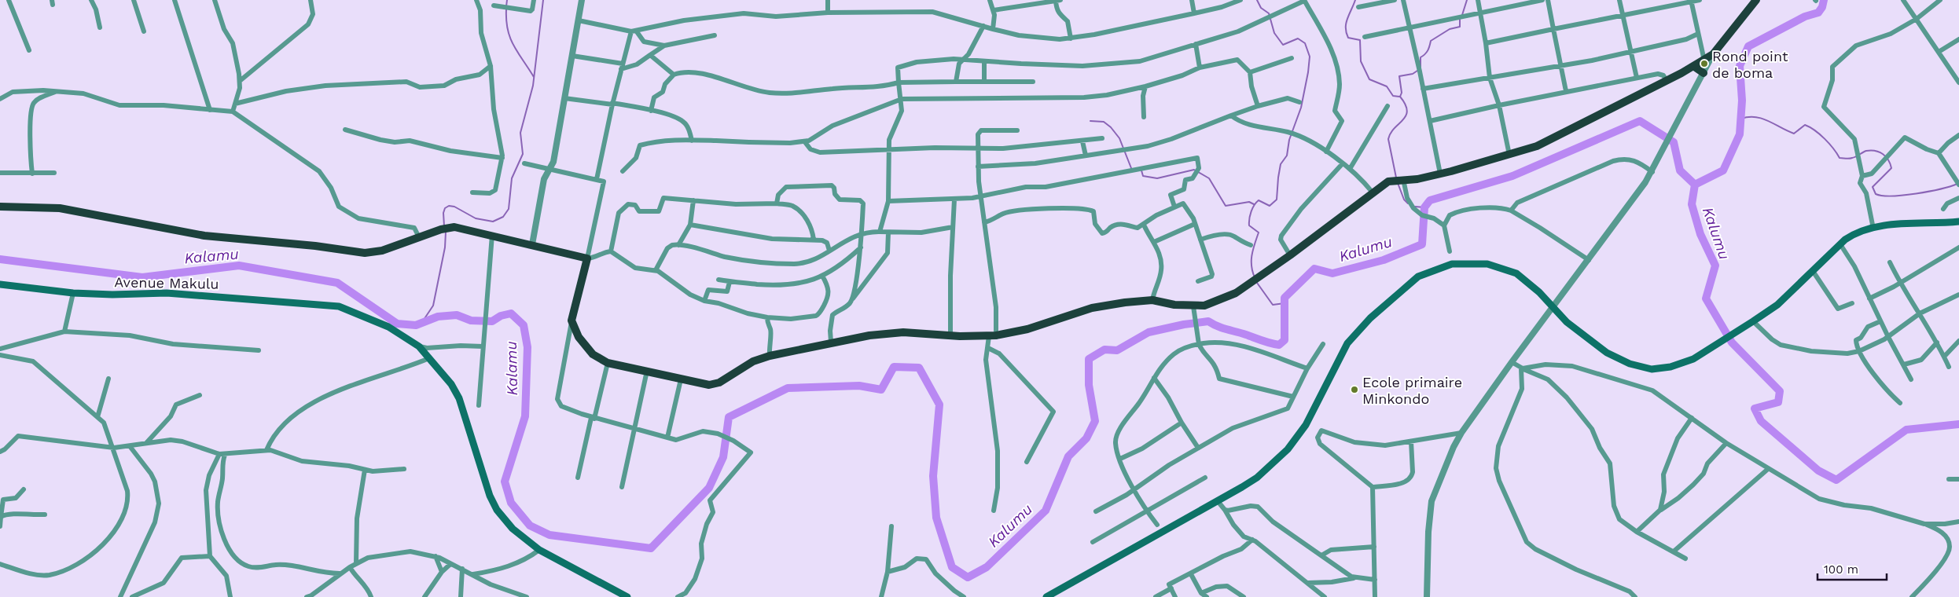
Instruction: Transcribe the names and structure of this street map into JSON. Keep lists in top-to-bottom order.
{
  "streets": {
    "main road": ["Avenue Makulu"]
  },
  "water": ["Kalumu", "Kalamu"],
  "places": ["Rond point de boma", "Ecole primaire Minkondo"],
  "scale_bar": "100 m"
}
